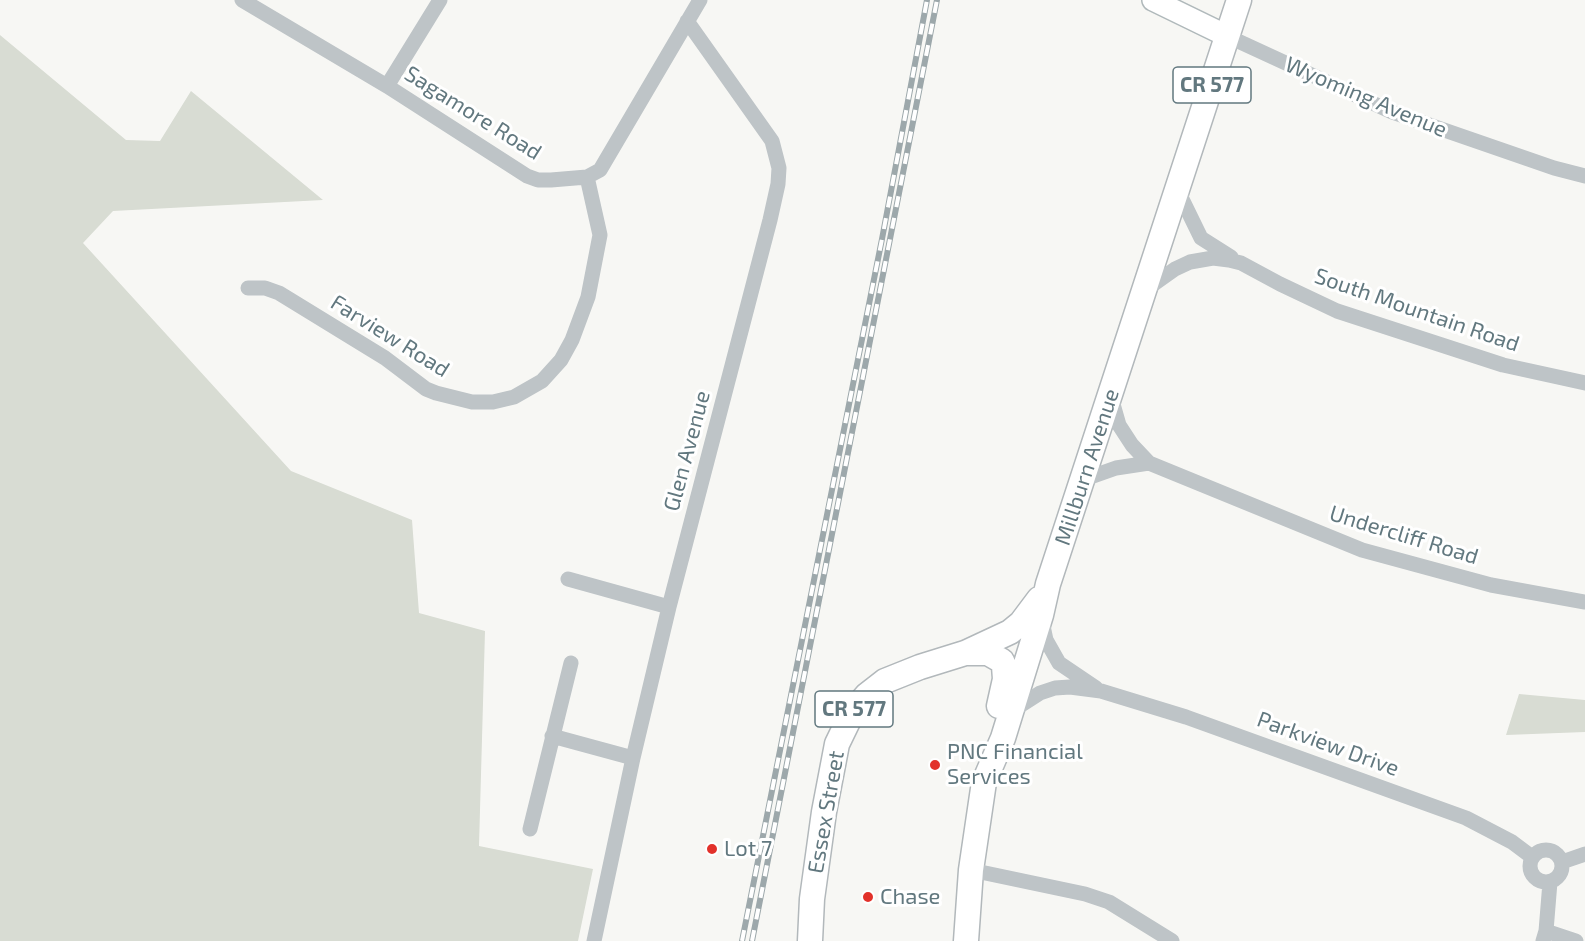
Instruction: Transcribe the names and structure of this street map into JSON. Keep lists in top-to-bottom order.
{
  "streets": {
    "main road": [
      "CR 577",
      "Wyoming Avenue",
      "Millburn Avenue",
      "Essex Street"
    ],
    "street": [
      "Sagamore Road",
      "South Mountain Road",
      "Farview Road",
      "Glen Avenue",
      "Undercliff Road",
      "Parkview Drive"
    ]
  },
  "crossings": [
    ["Wyoming Avenue", "Millburn Avenue"],
    ["Sagamore Road", "Farview Road"],
    ["South Mountain Road", "Millburn Avenue"],
    ["Millburn Avenue", "Undercliff Road"],
    ["Millburn Avenue", "Parkview Drive"],
    ["Millburn Avenue", "Essex Street"]
  ],
  "places": ["PNC Financial Services", "Lot 7", "Chase"]
}
